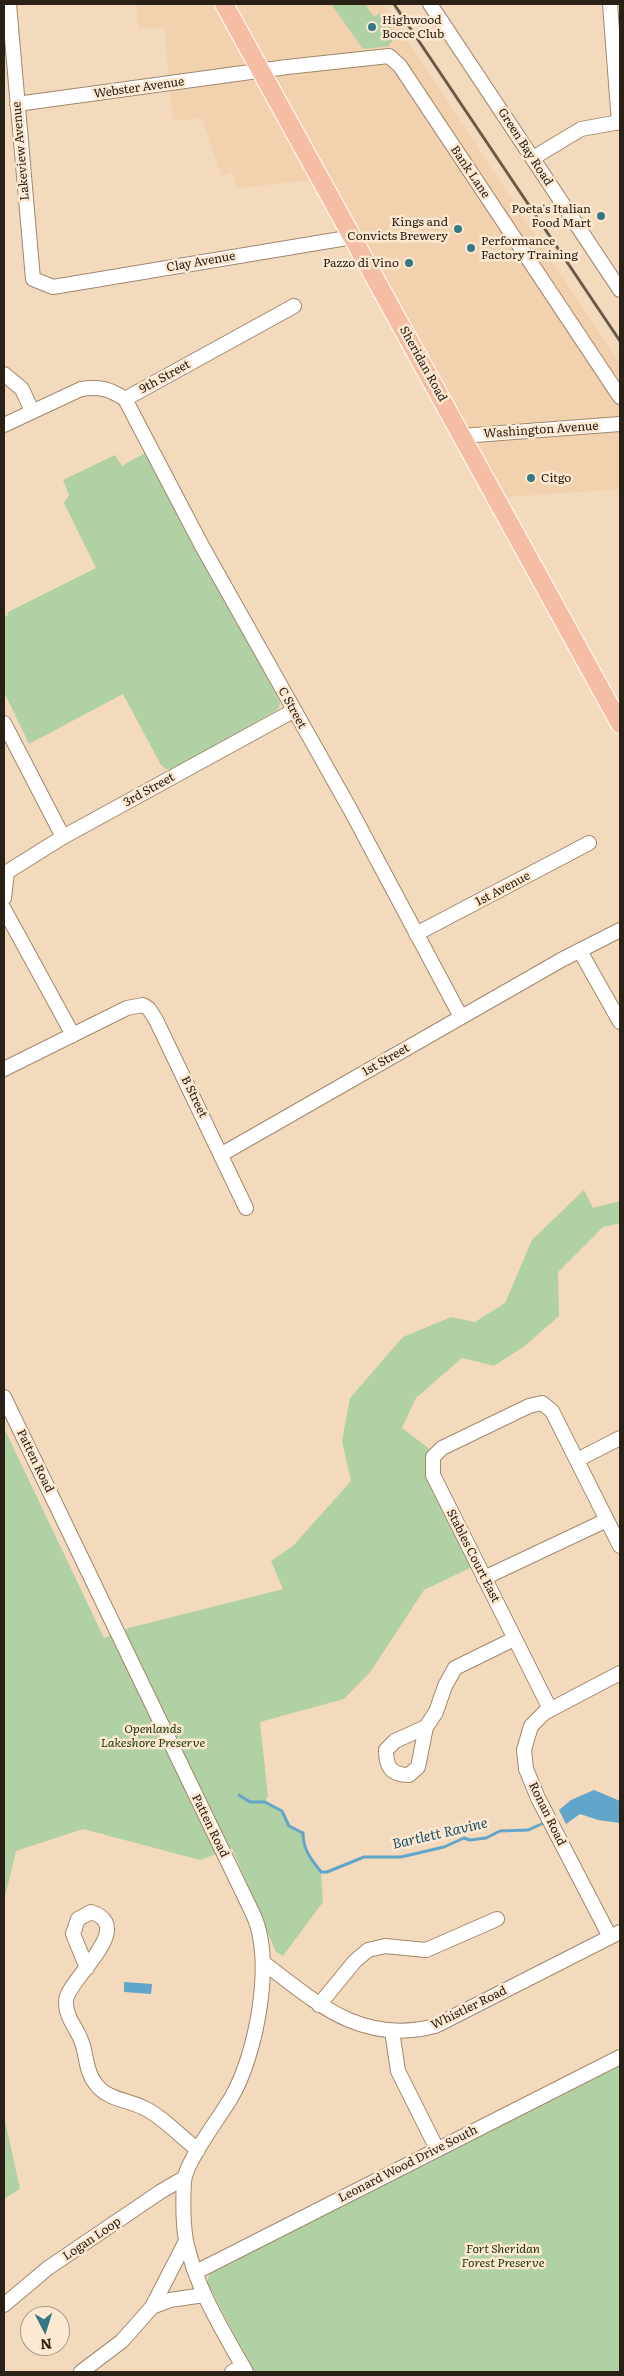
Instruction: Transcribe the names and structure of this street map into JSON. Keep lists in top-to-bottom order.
{
  "streets": {
    "main road": ["Sheridan Road"],
    "street": [
      "Webster Avenue",
      "Green Bay Road",
      "Lakeview Avenue",
      "Bank Lane",
      "Clay Avenue",
      "9th Street",
      "Washington Avenue",
      "C Street",
      "3rd Street",
      "1st Avenue",
      "1st Street",
      "B Street",
      "Patten Road",
      "Stables Court East",
      "Ronan Road",
      "Whistler Road",
      "Leonard Wood Drive South",
      "Logan Loop"
    ]
  },
  "crossings": [
    ["Webster Avenue", "Lakeview Avenue"],
    ["Webster Avenue", "Bank Lane"],
    ["Webster Avenue", "Sheridan Road"],
    ["Lakeview Avenue", "Clay Avenue"],
    ["Bank Lane", "Sheridan Road"],
    ["Clay Avenue", "Sheridan Road"],
    ["Sheridan Road", "Washington Avenue"],
    ["9th Street", "C Street"],
    ["C Street", "3rd Street"],
    ["C Street", "1st Avenue"],
    ["C Street", "1st Street"],
    ["1st Street", "B Street"],
    ["Patten Road", "Whistler Road"],
    ["Patten Road", "Leonard Wood Drive South"],
    ["Patten Road", "Logan Loop"],
    ["Stables Court East", "Ronan Road"],
    ["Ronan Road", "Whistler Road"]
  ],
  "water": ["Bartlett Ravine"],
  "parks": ["Openlands Lakeshore Preserve", "Fort Sheridan Forest Preserve"],
  "places": [
    "Highwood Bocce Club",
    "Poeta's Italian Food Mart",
    "Kings and Convicts Brewery",
    "Performance Factory Training",
    "Pazzo di Vino",
    "Citgo"
  ],
  "north": "bottom"
}
